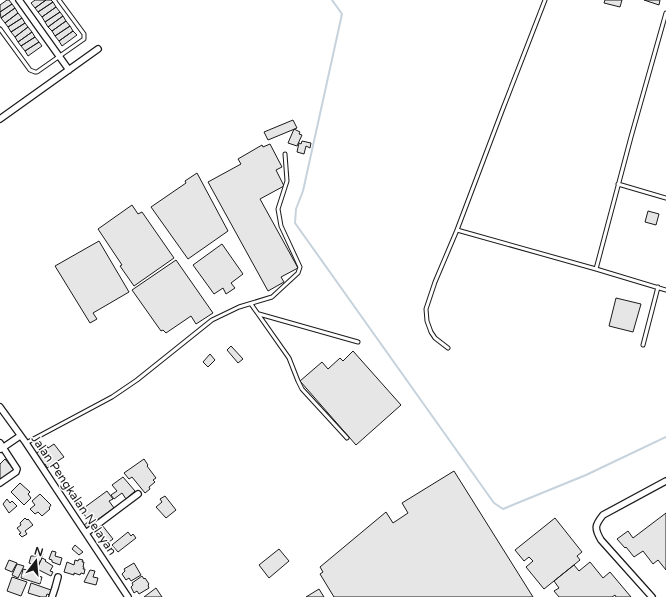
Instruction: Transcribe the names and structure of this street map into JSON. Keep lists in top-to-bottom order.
{
  "streets": {
    "street": ["Jalan Pengkalan Nelayan"]
  },
  "north": "top"
}
